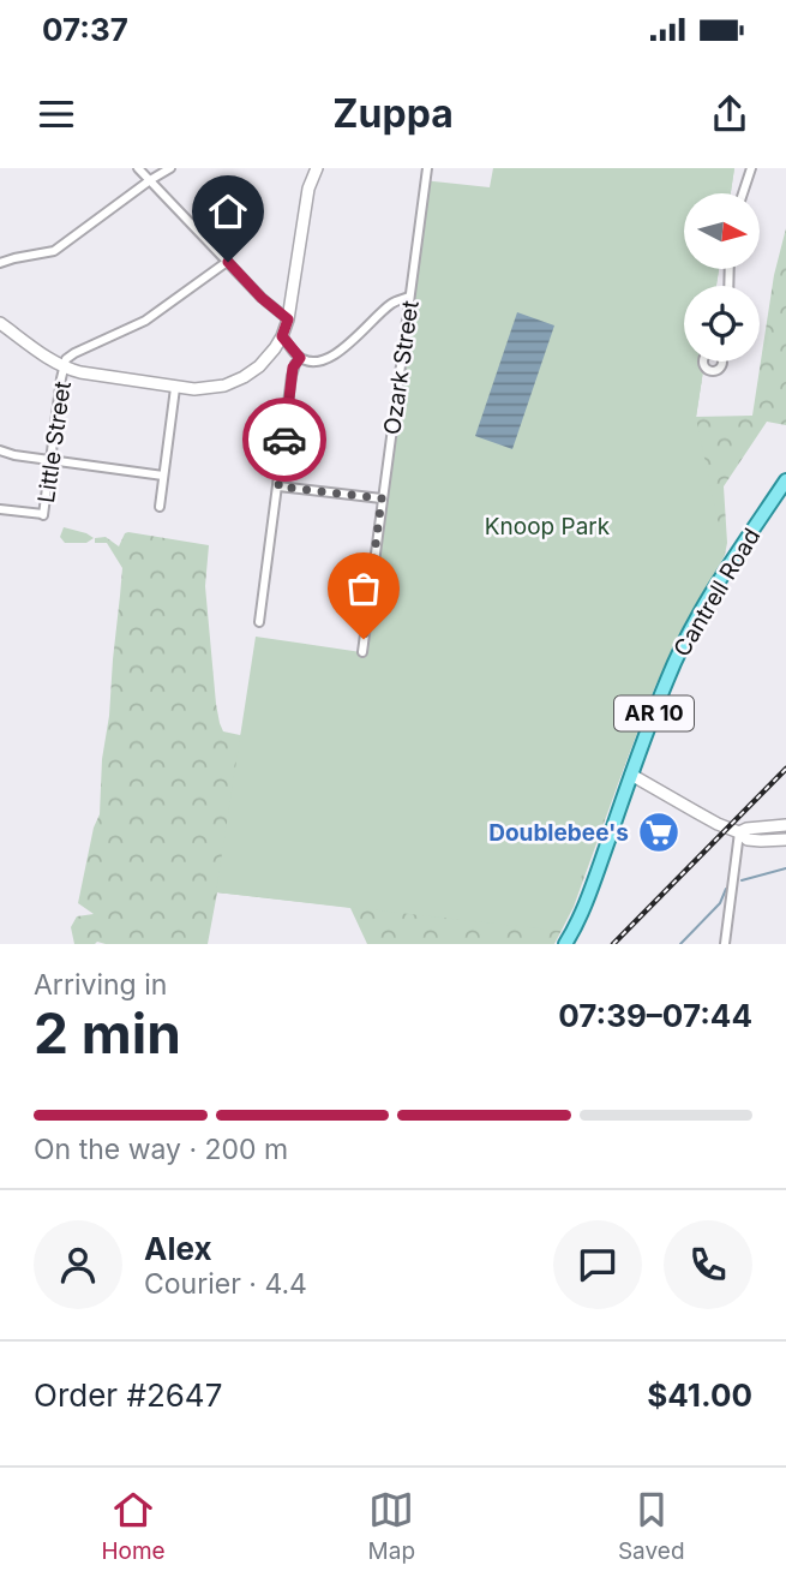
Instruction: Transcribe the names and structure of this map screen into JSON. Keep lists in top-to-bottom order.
{
  "streets": {
    "main road": ["Cantrell Road", "AR 10"],
    "street": ["Ozark Street", "Little Street"]
  },
  "parks": ["Knoop Park"],
  "places": {
    "supermarket": ["Doublebee's"]
  },
  "north": "right",
  "page": {
    "status": "07:37",
    "header": "Zuppa",
    "heading": ["2 min", "Arriving in", "07:39–07:44"],
    "panel": [
      "Alex",
      "Courier · 4.4",
      "Order #2647",
      "$41.00"
    ],
    "bar": "On the way · 200 m",
    "tabs": ["Home", "Map", "Saved"]
  }
}
